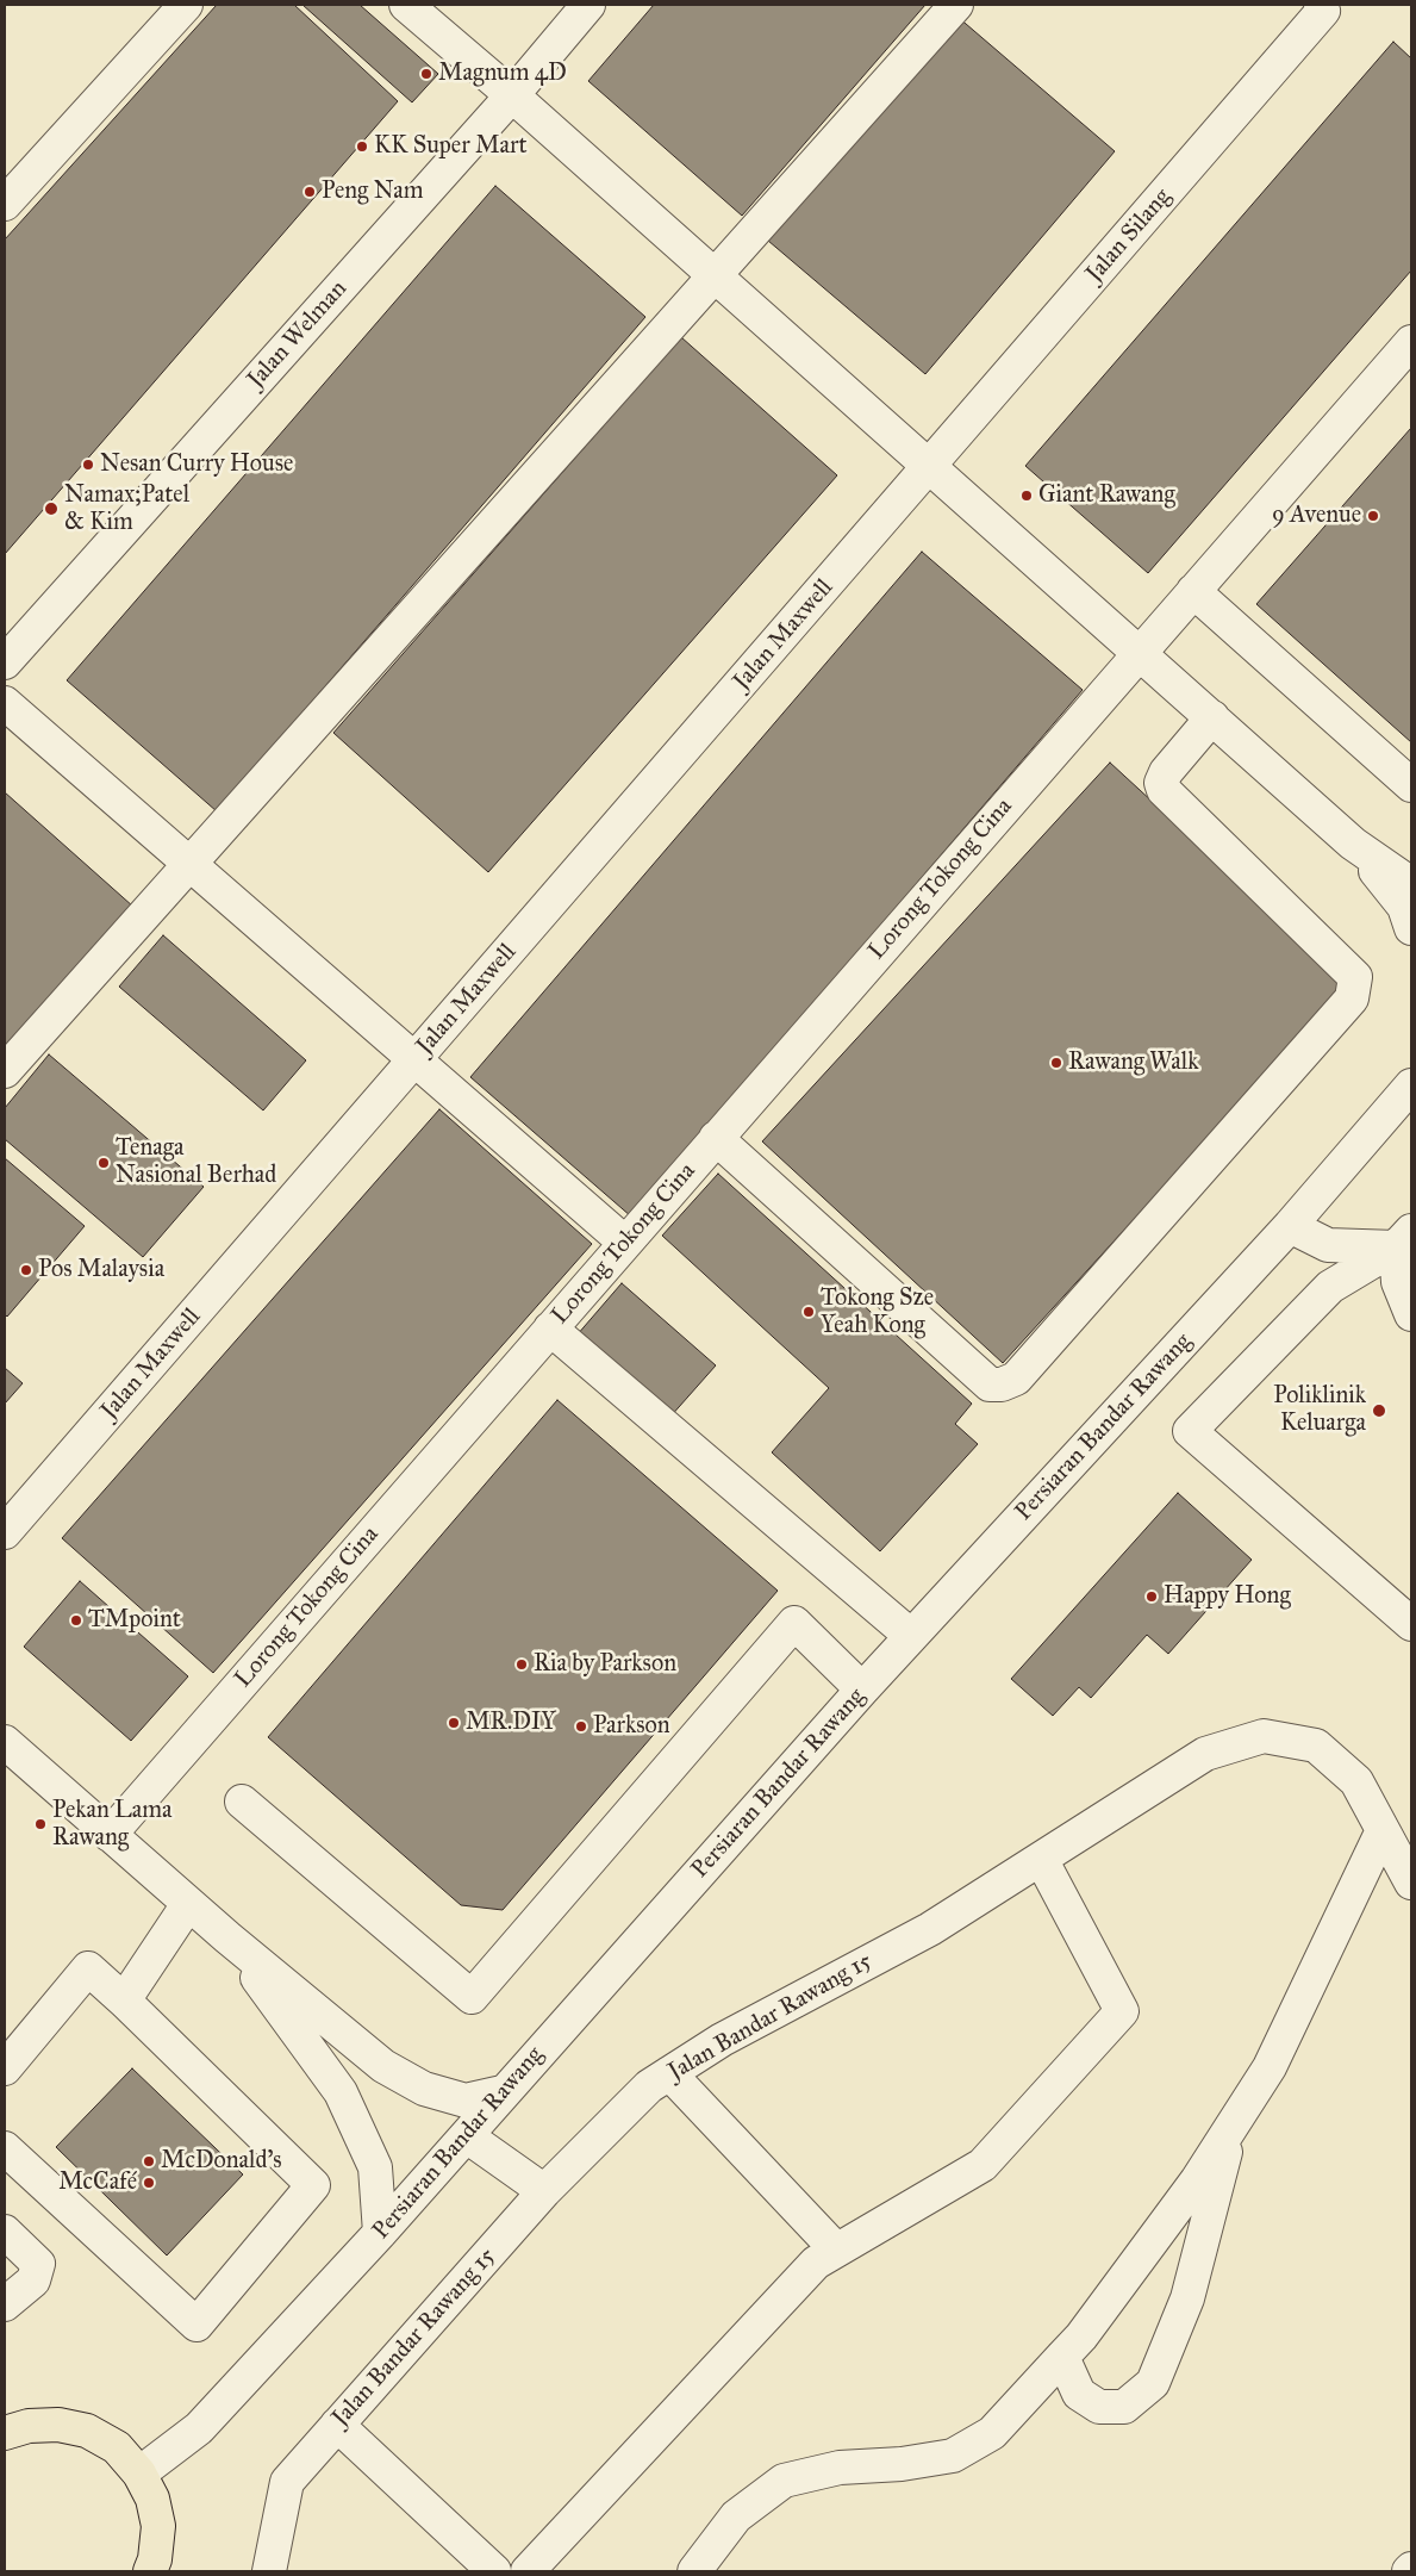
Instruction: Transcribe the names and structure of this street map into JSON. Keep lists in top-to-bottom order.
{
  "streets": {
    "street": [
      "Jalan Silang",
      "Jalan Welman",
      "Jalan Maxwell",
      "Lorong Tokong Cina",
      "Persiaran Bandar Rawang",
      "Jalan Bandar Rawang 15"
    ]
  },
  "crossings": [
    ["Jalan Silang", "Jalan Maxwell"]
  ],
  "places": [
    "Magnum 4D",
    "KK Super Mart",
    "Peng Nam",
    "Nesan Curry House",
    "Giant Rawang",
    "Namax;Patel & Kim",
    "9 Avenue",
    "Rawang Walk",
    "Tenaga Nasional Berhad",
    "Pos Malaysia",
    "Tokong Sze Yeah Kong",
    "Poliklinik Keluarga",
    "Happy Hong",
    "TMpoint",
    "Ria by Parkson",
    "MR.DIY",
    "Parkson",
    "Pekan Lama Rawang",
    "McDonald's",
    "McCafé"
  ]
}
